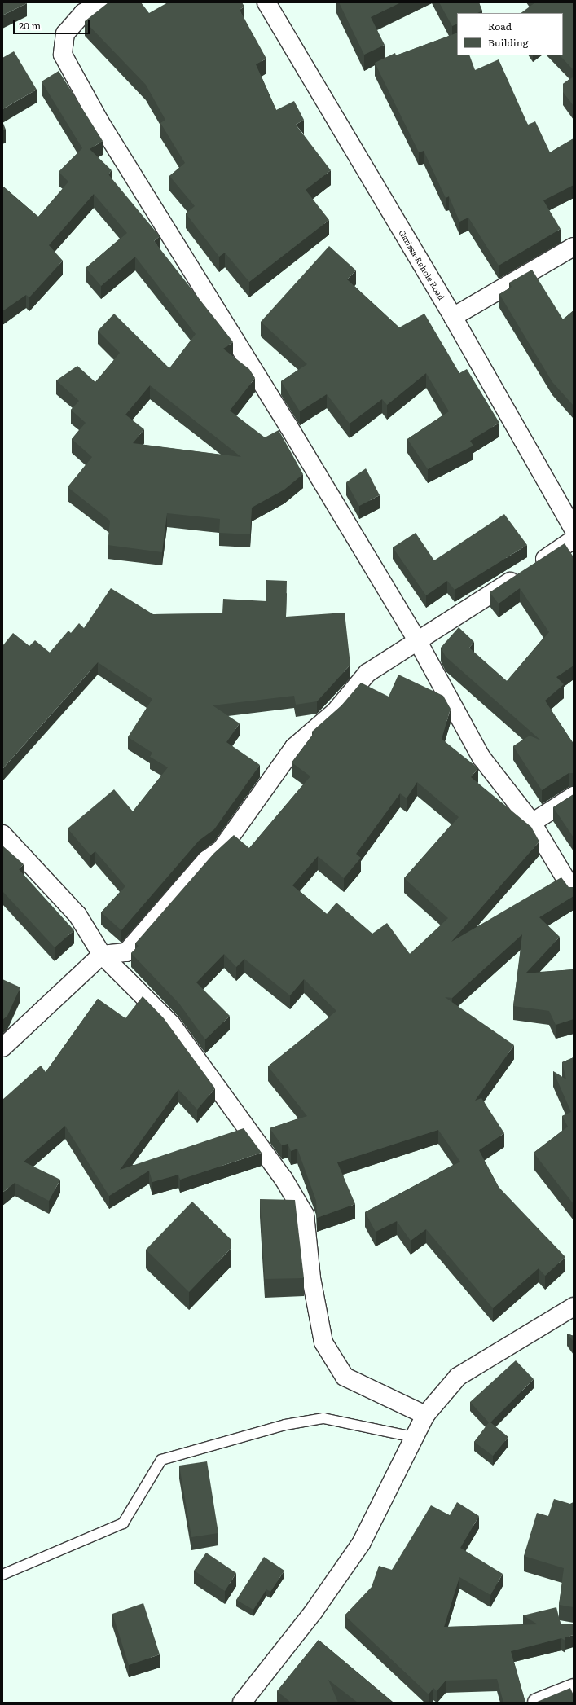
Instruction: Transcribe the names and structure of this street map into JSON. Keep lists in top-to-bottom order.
{
  "streets": {
    "street": ["Garissa-Rahole Road"]
  },
  "legend": ["Road", "Building"],
  "scale_bar": "20 m"
}
